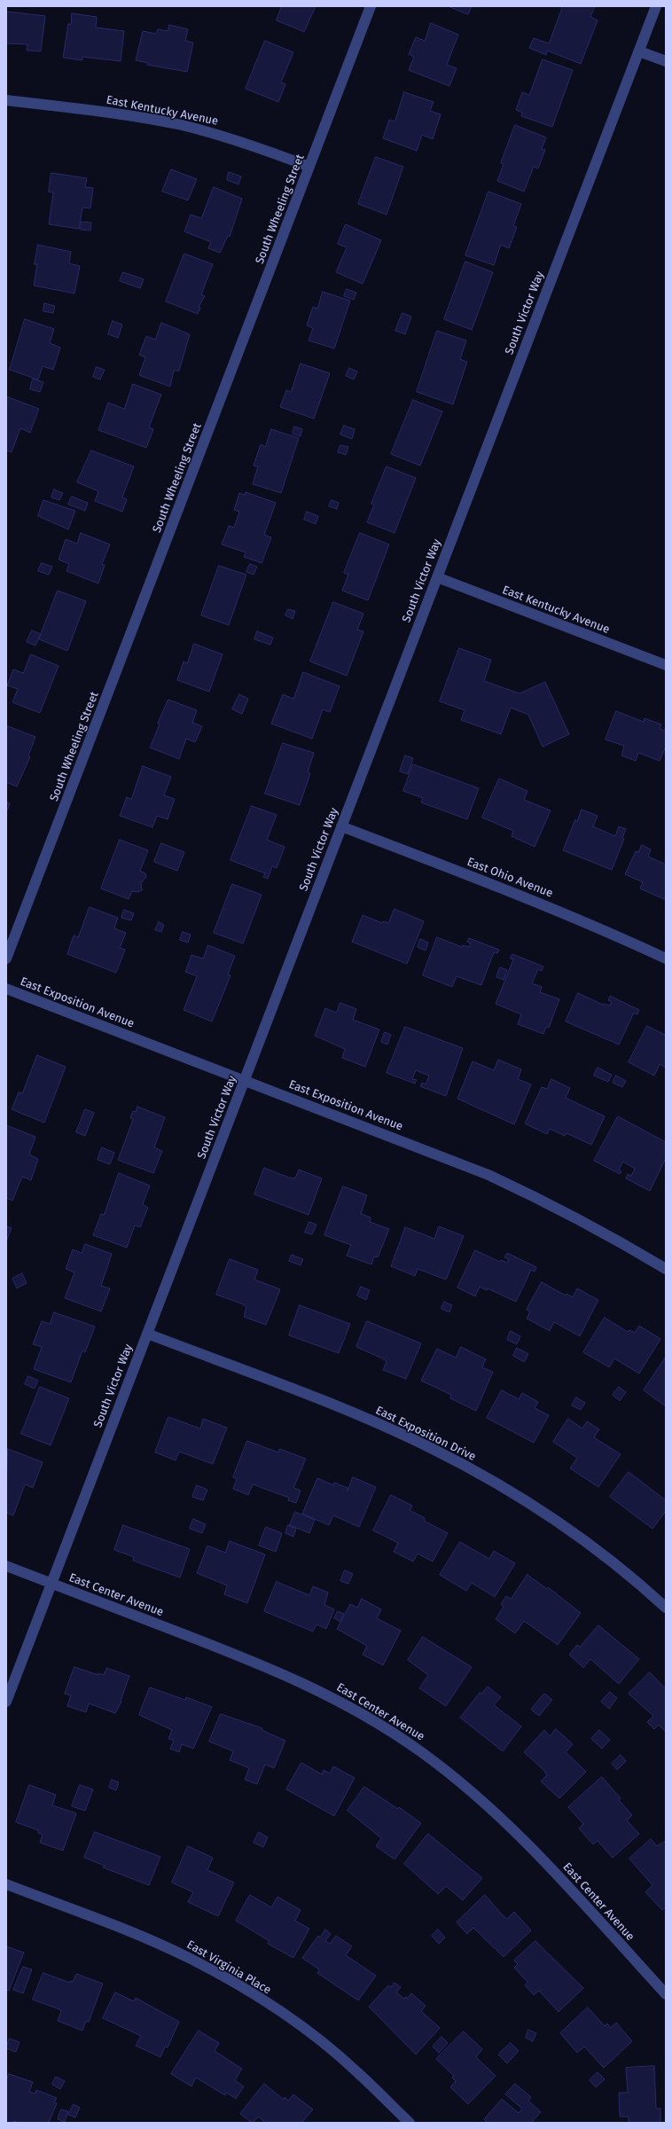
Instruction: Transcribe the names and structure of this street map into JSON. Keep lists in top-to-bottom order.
{
  "streets": {
    "street": [
      "East Kentucky Avenue",
      "South Wheeling Street",
      "South Victor Way",
      "East Ohio Avenue",
      "East Exposition Avenue",
      "East Exposition Drive",
      "East Center Avenue",
      "East Virginia Place"
    ]
  },
  "crossings": [
    ["East Kentucky Avenue", "South Wheeling Street"],
    ["East Kentucky Avenue", "South Victor Way"],
    ["South Victor Way", "East Ohio Avenue"],
    ["South Victor Way", "East Exposition Avenue"],
    ["South Victor Way", "East Exposition Drive"],
    ["South Victor Way", "East Center Avenue"]
  ]
}
